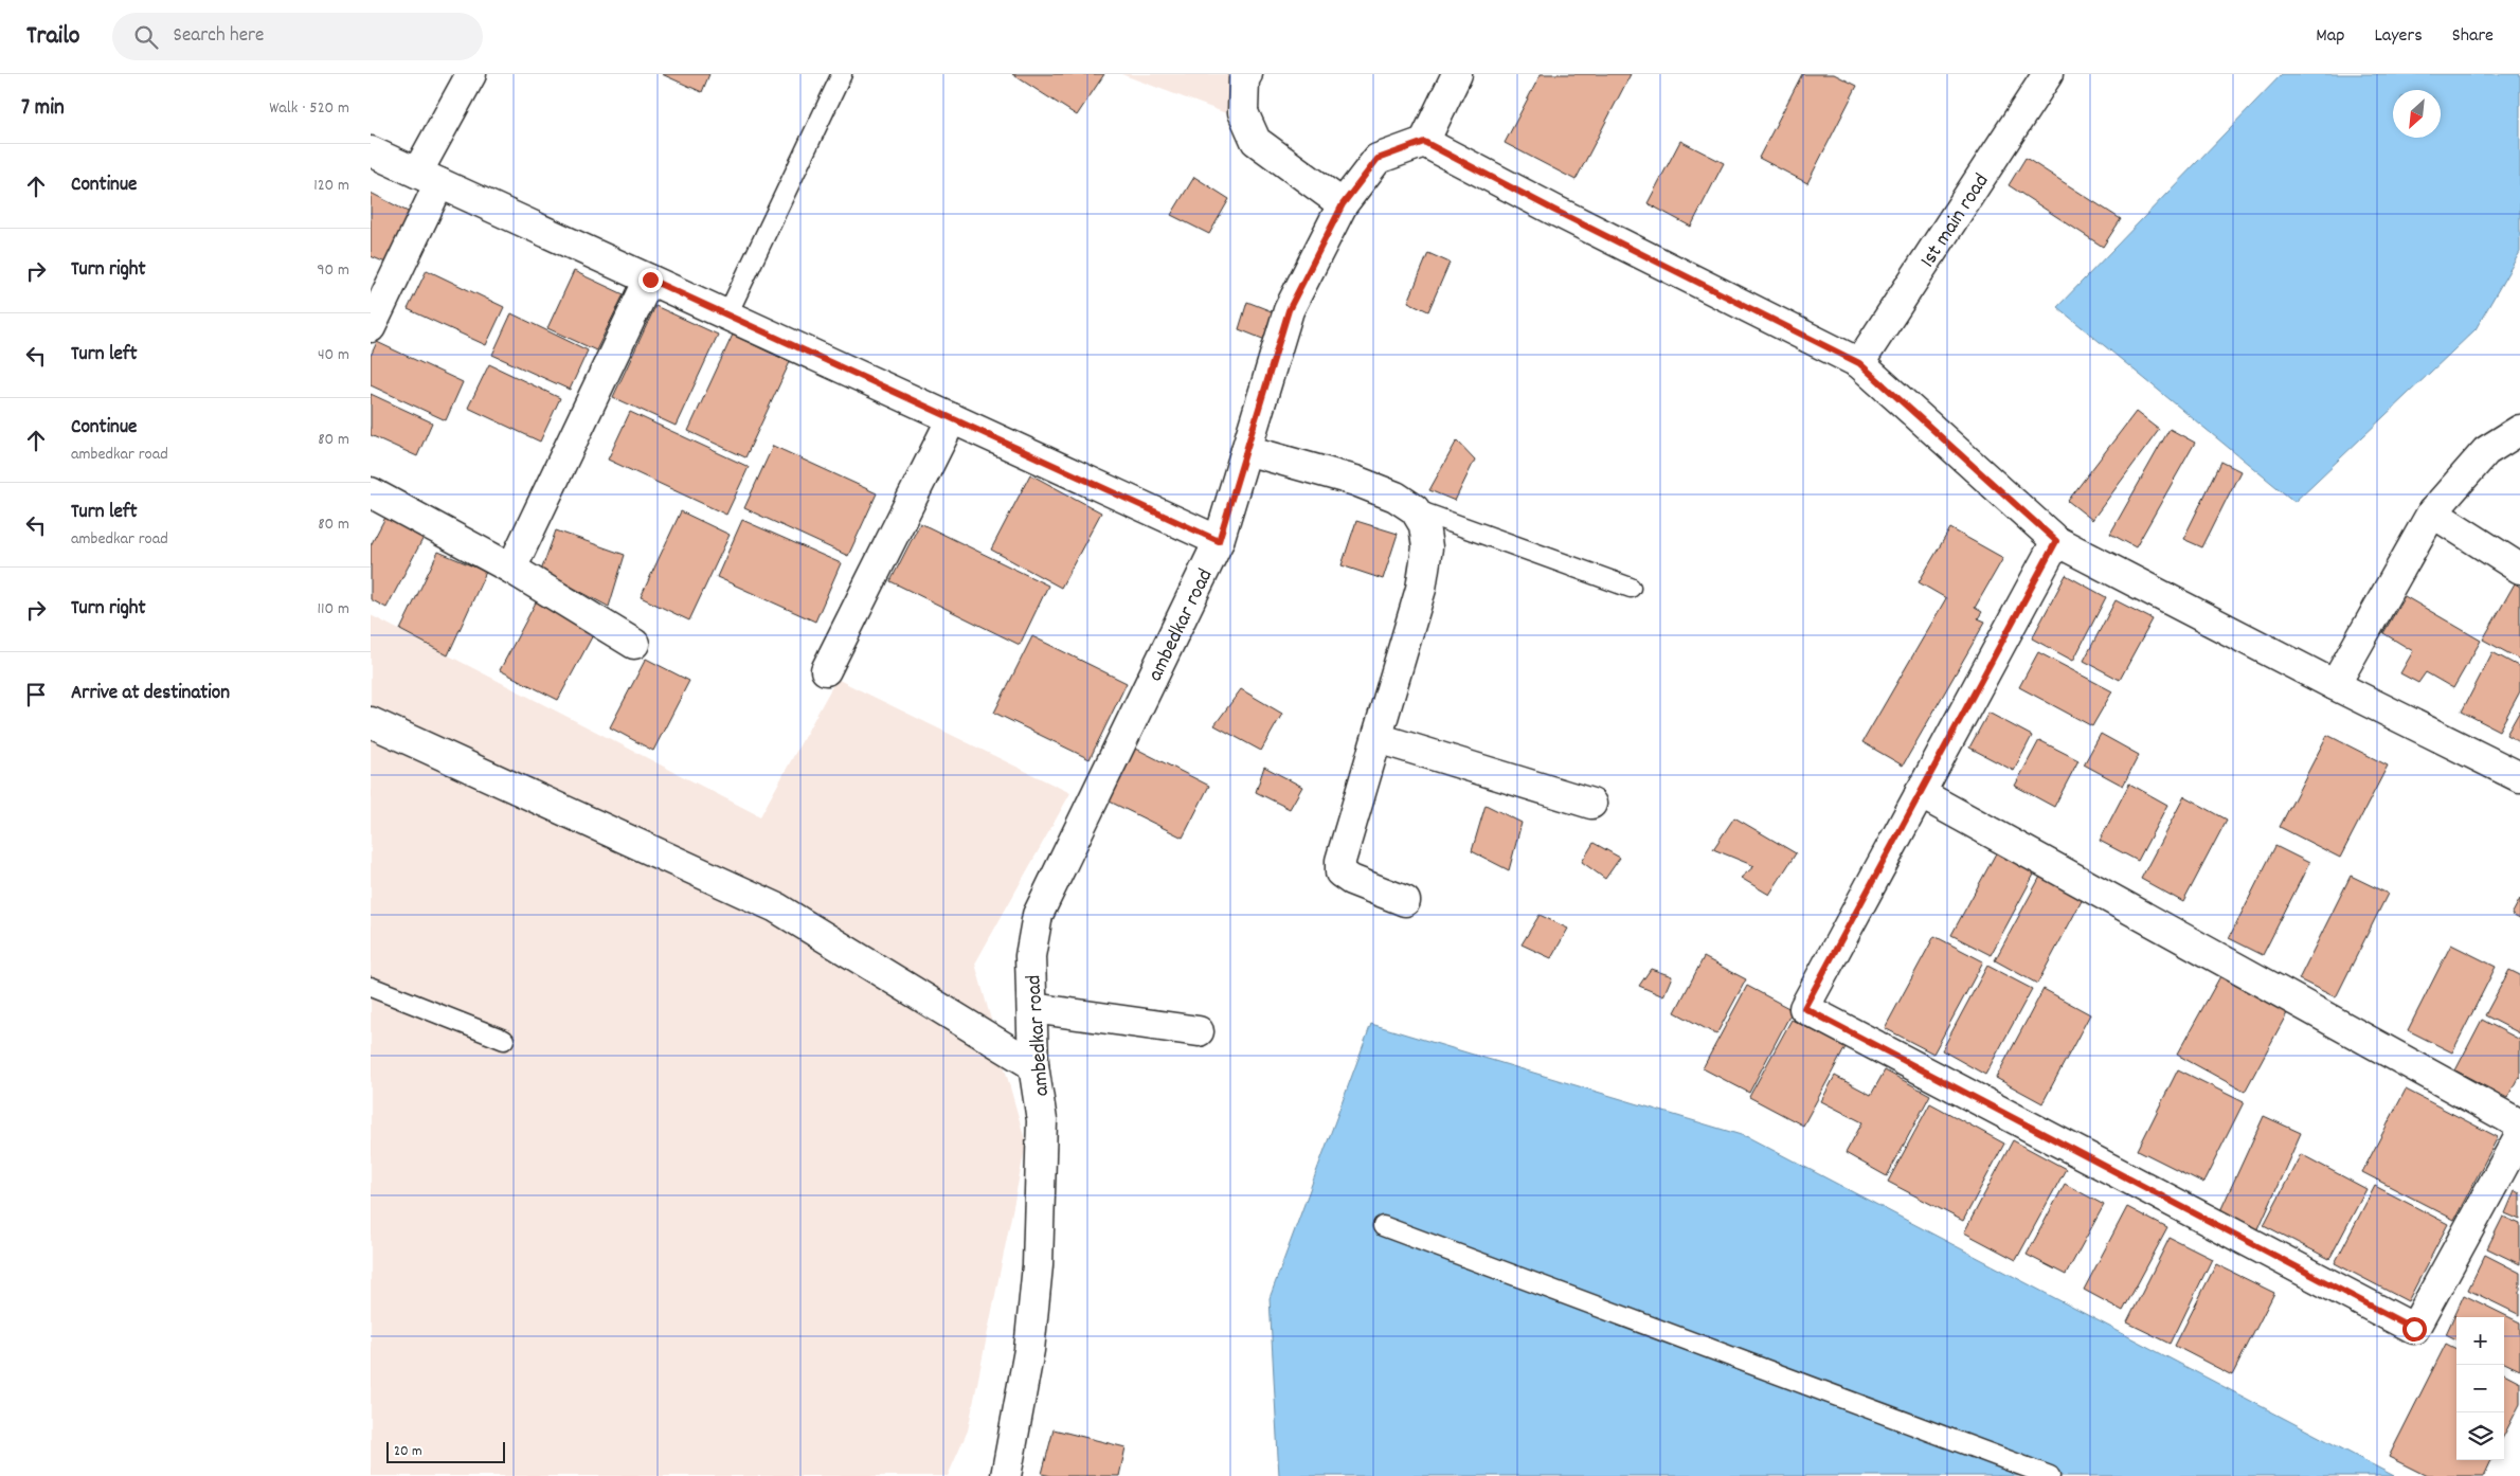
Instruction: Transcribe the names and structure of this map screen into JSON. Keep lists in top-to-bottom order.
{
  "streets": {
    "street": ["1st main road", "ambedkar road"]
  },
  "scale_bar": "20 m",
  "north": "bottom left",
  "page": {
    "header": "Trailo",
    "search": "Search here",
    "nav": ["Map", "Layers", "Share"],
    "heading": ["7 min", "Walk · 520 m"],
    "list": [
      ["Continue", "120 m"],
      ["Turn right", "90 m"],
      ["Turn left", "40 m"],
      ["Continue", "ambedkar road", "80 m"],
      ["Turn left", "ambedkar road", "80 m"],
      ["Turn right", "110 m"],
      "Arrive at destination"
    ],
    "map_buttons": ["+", "−"],
    "scale": "20 m"
  }
}
